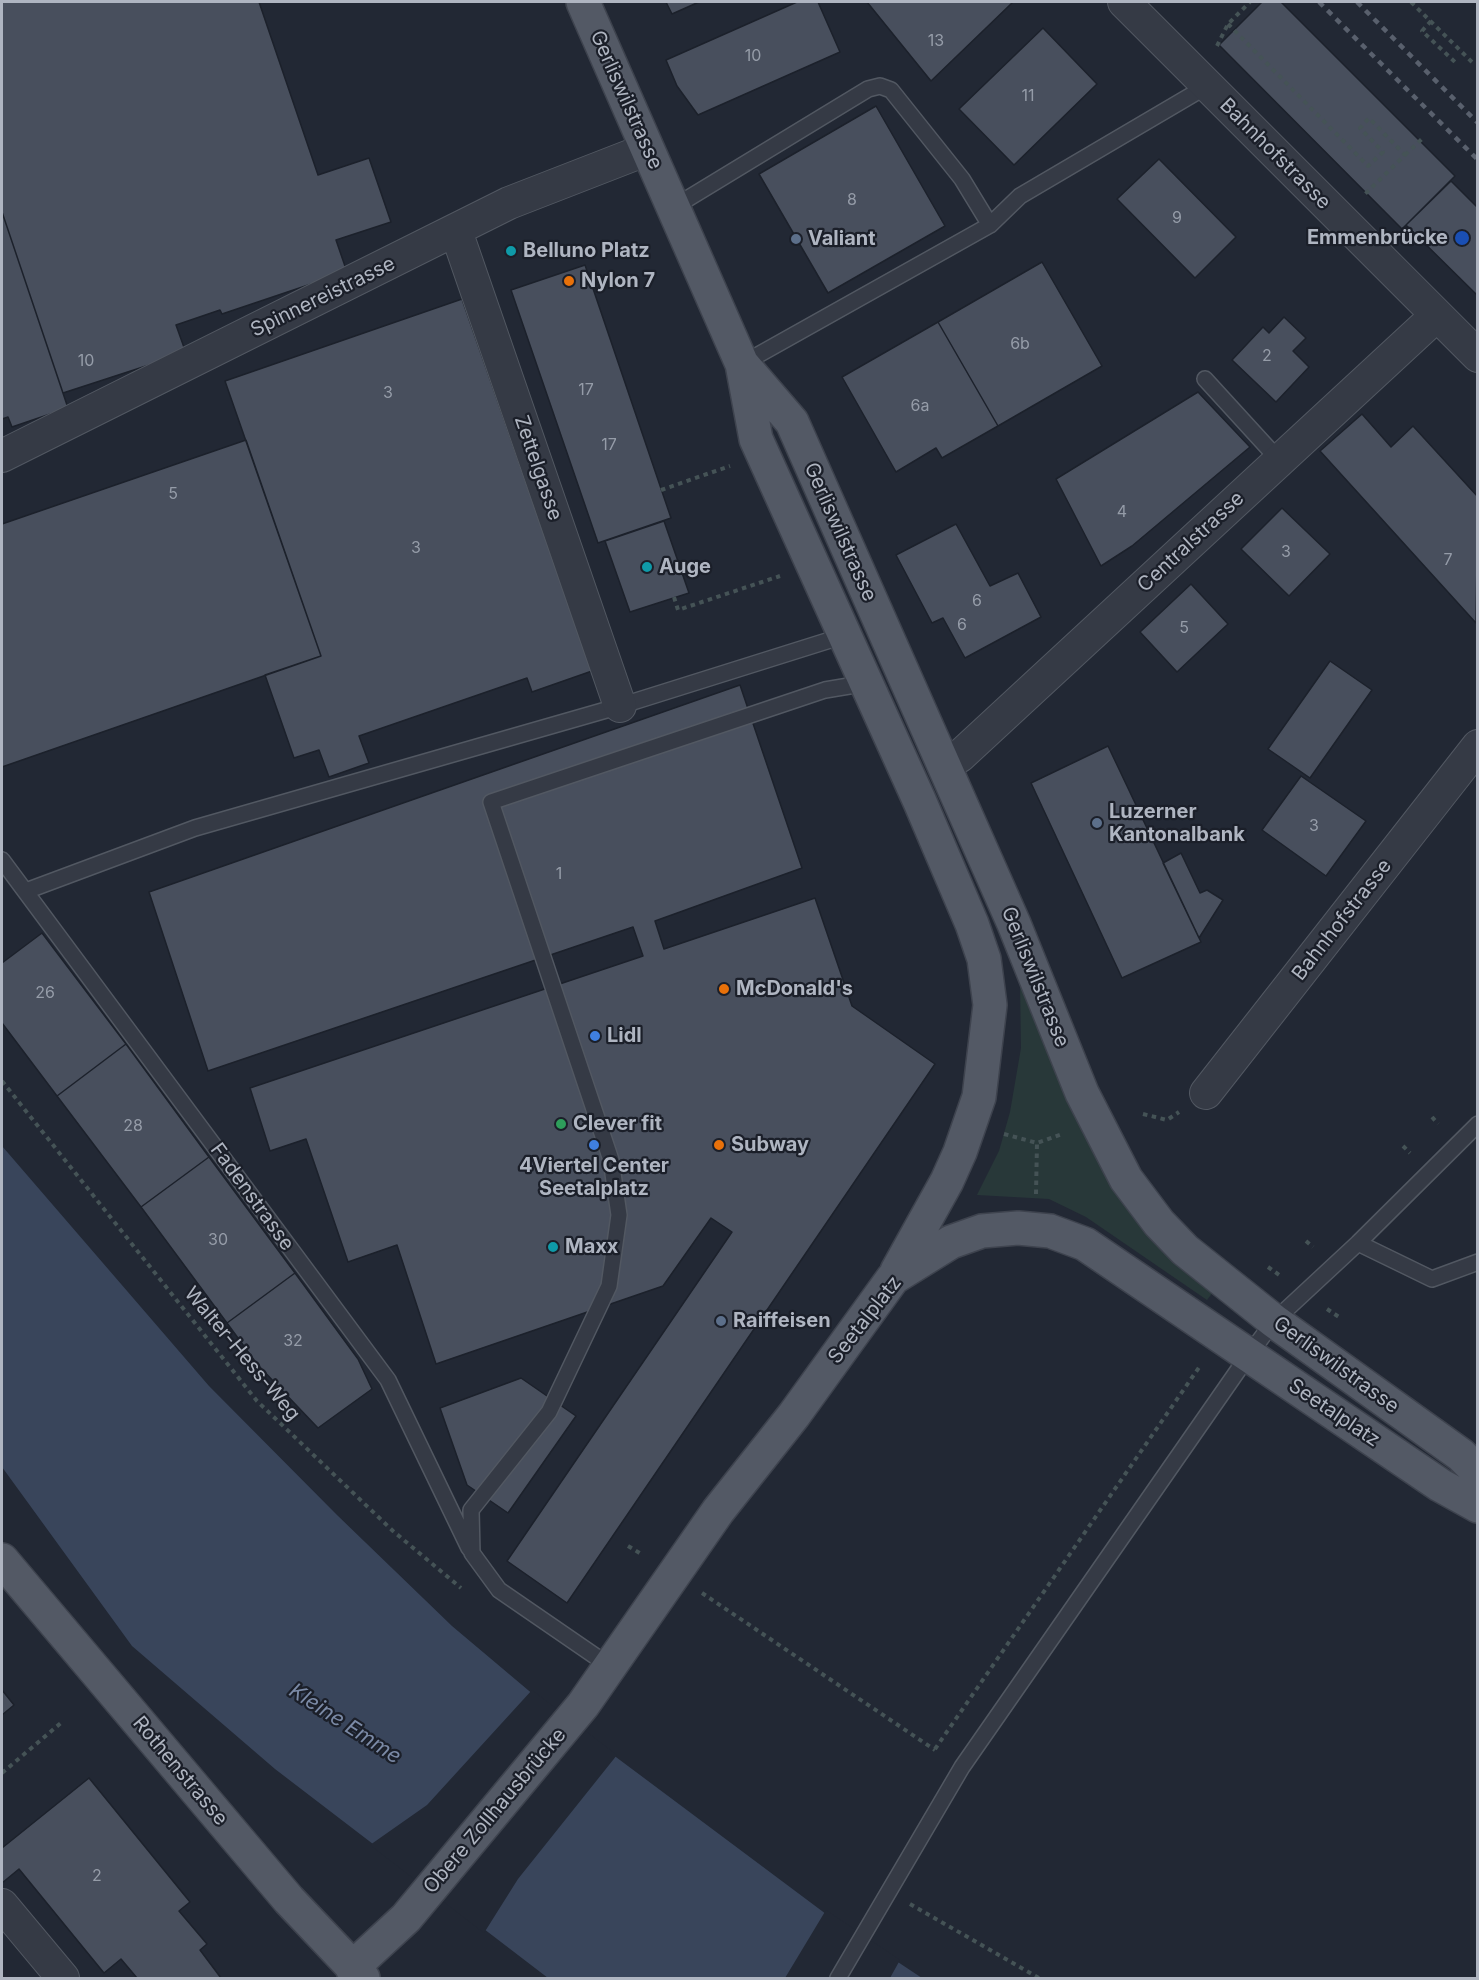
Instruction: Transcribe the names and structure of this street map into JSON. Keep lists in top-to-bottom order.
{
  "streets": {
    "main road": [
      "Gerliswilstrasse",
      "Seetalplatz",
      "Rothenstrasse",
      "Obere Zollhausbrücke"
    ],
    "street": [
      "Bahnhofstrasse",
      "Spinnereistrasse",
      "Zettelgasse",
      "Centralstrasse"
    ],
    "lane": ["Fadenstrasse"],
    "path": ["Walter-Hess-Weg"]
  },
  "crossings": [
    ["Gerliswilstrasse", "Spinnereistrasse"],
    ["Gerliswilstrasse", "Centralstrasse"],
    ["Gerliswilstrasse", "Seetalplatz"],
    ["Bahnhofstrasse", "Centralstrasse"],
    ["Spinnereistrasse", "Zettelgasse"],
    ["Fadenstrasse", "Seetalplatz"],
    ["Seetalplatz", "Obere Zollhausbrücke"],
    ["Rothenstrasse", "Obere Zollhausbrücke"]
  ],
  "water": ["Kleine Emme"],
  "places": [
    "Emmenbrücke",
    "Valiant",
    "Belluno Platz",
    "Nylon 7",
    "Auge",
    "Luzerner Kantonalbank",
    "McDonald's",
    "Lidl",
    "Clever fit",
    "4Viertel Center Seetalplatz",
    "Subway",
    "Maxx",
    "Raiffeisen"
  ],
  "house_numbers": [
    "13",
    "10",
    "11",
    "8",
    "9",
    "6b",
    "2",
    "10",
    "17",
    "3",
    "6a",
    "17",
    "5",
    "4",
    "3",
    "3",
    "7",
    "6",
    "6",
    "5",
    "3",
    "1",
    "26",
    "28",
    "30",
    "32",
    "2"
  ]
}
